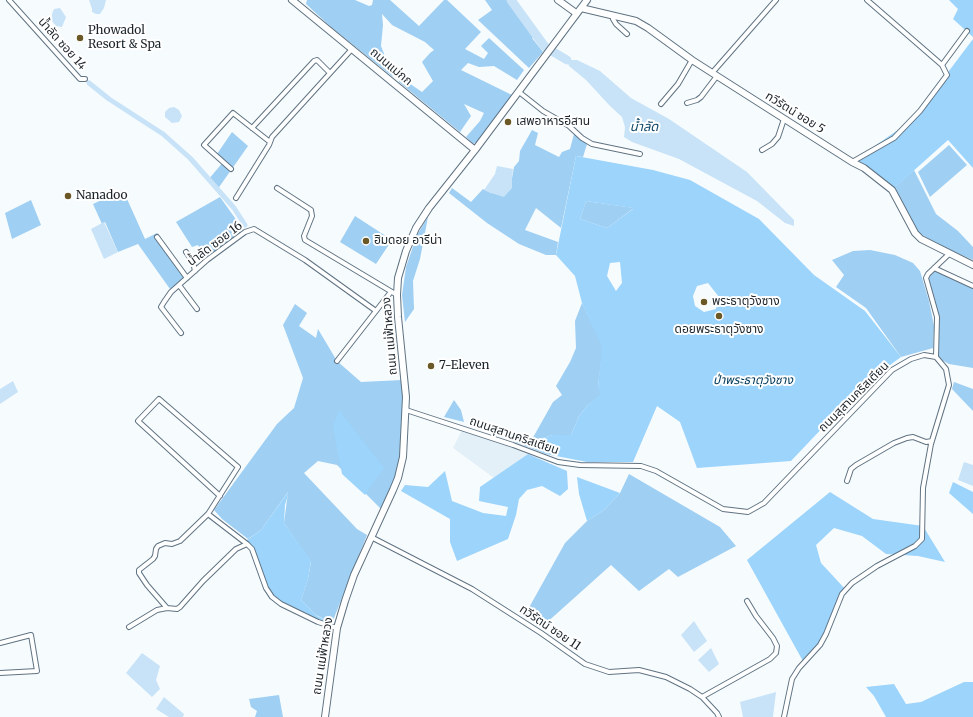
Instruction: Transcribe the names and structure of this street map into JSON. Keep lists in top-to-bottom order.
{
  "streets": {
    "street": [
      "น้ำลัด ซอย 14",
      "ถนนแม่กก",
      "ทวีรัตน์ ซอย 5",
      "น้ำลัด ซอย 16",
      "ถนน แม่ฟ้าหลวง",
      "ถนนสุสานคริสเตียน",
      "ทวีรัตน์ ซอย 11"
    ]
  },
  "crossings": [
    ["ถนนแม่กก", "ถนน แม่ฟ้าหลวง"],
    ["ทวีรัตน์ ซอย 5", "ถนน แม่ฟ้าหลวง"],
    ["ถนน แม่ฟ้าหลวง", "ถนนสุสานคริสเตียน"],
    ["ถนน แม่ฟ้าหลวง", "ทวีรัตน์ ซอย 11"]
  ],
  "water": ["น้ำลัด"],
  "parks": ["ป่าพระธาตุวังซาง"],
  "places": [
    "Phowadol Resort & Spa",
    "เสพอาหารอีสาน",
    "Nanadoo",
    "ฮิมดอย อารีน่า",
    "พระธาตุวังซาง",
    "ดอยพระธาตุวังซาง",
    "7-Eleven"
  ]
}
